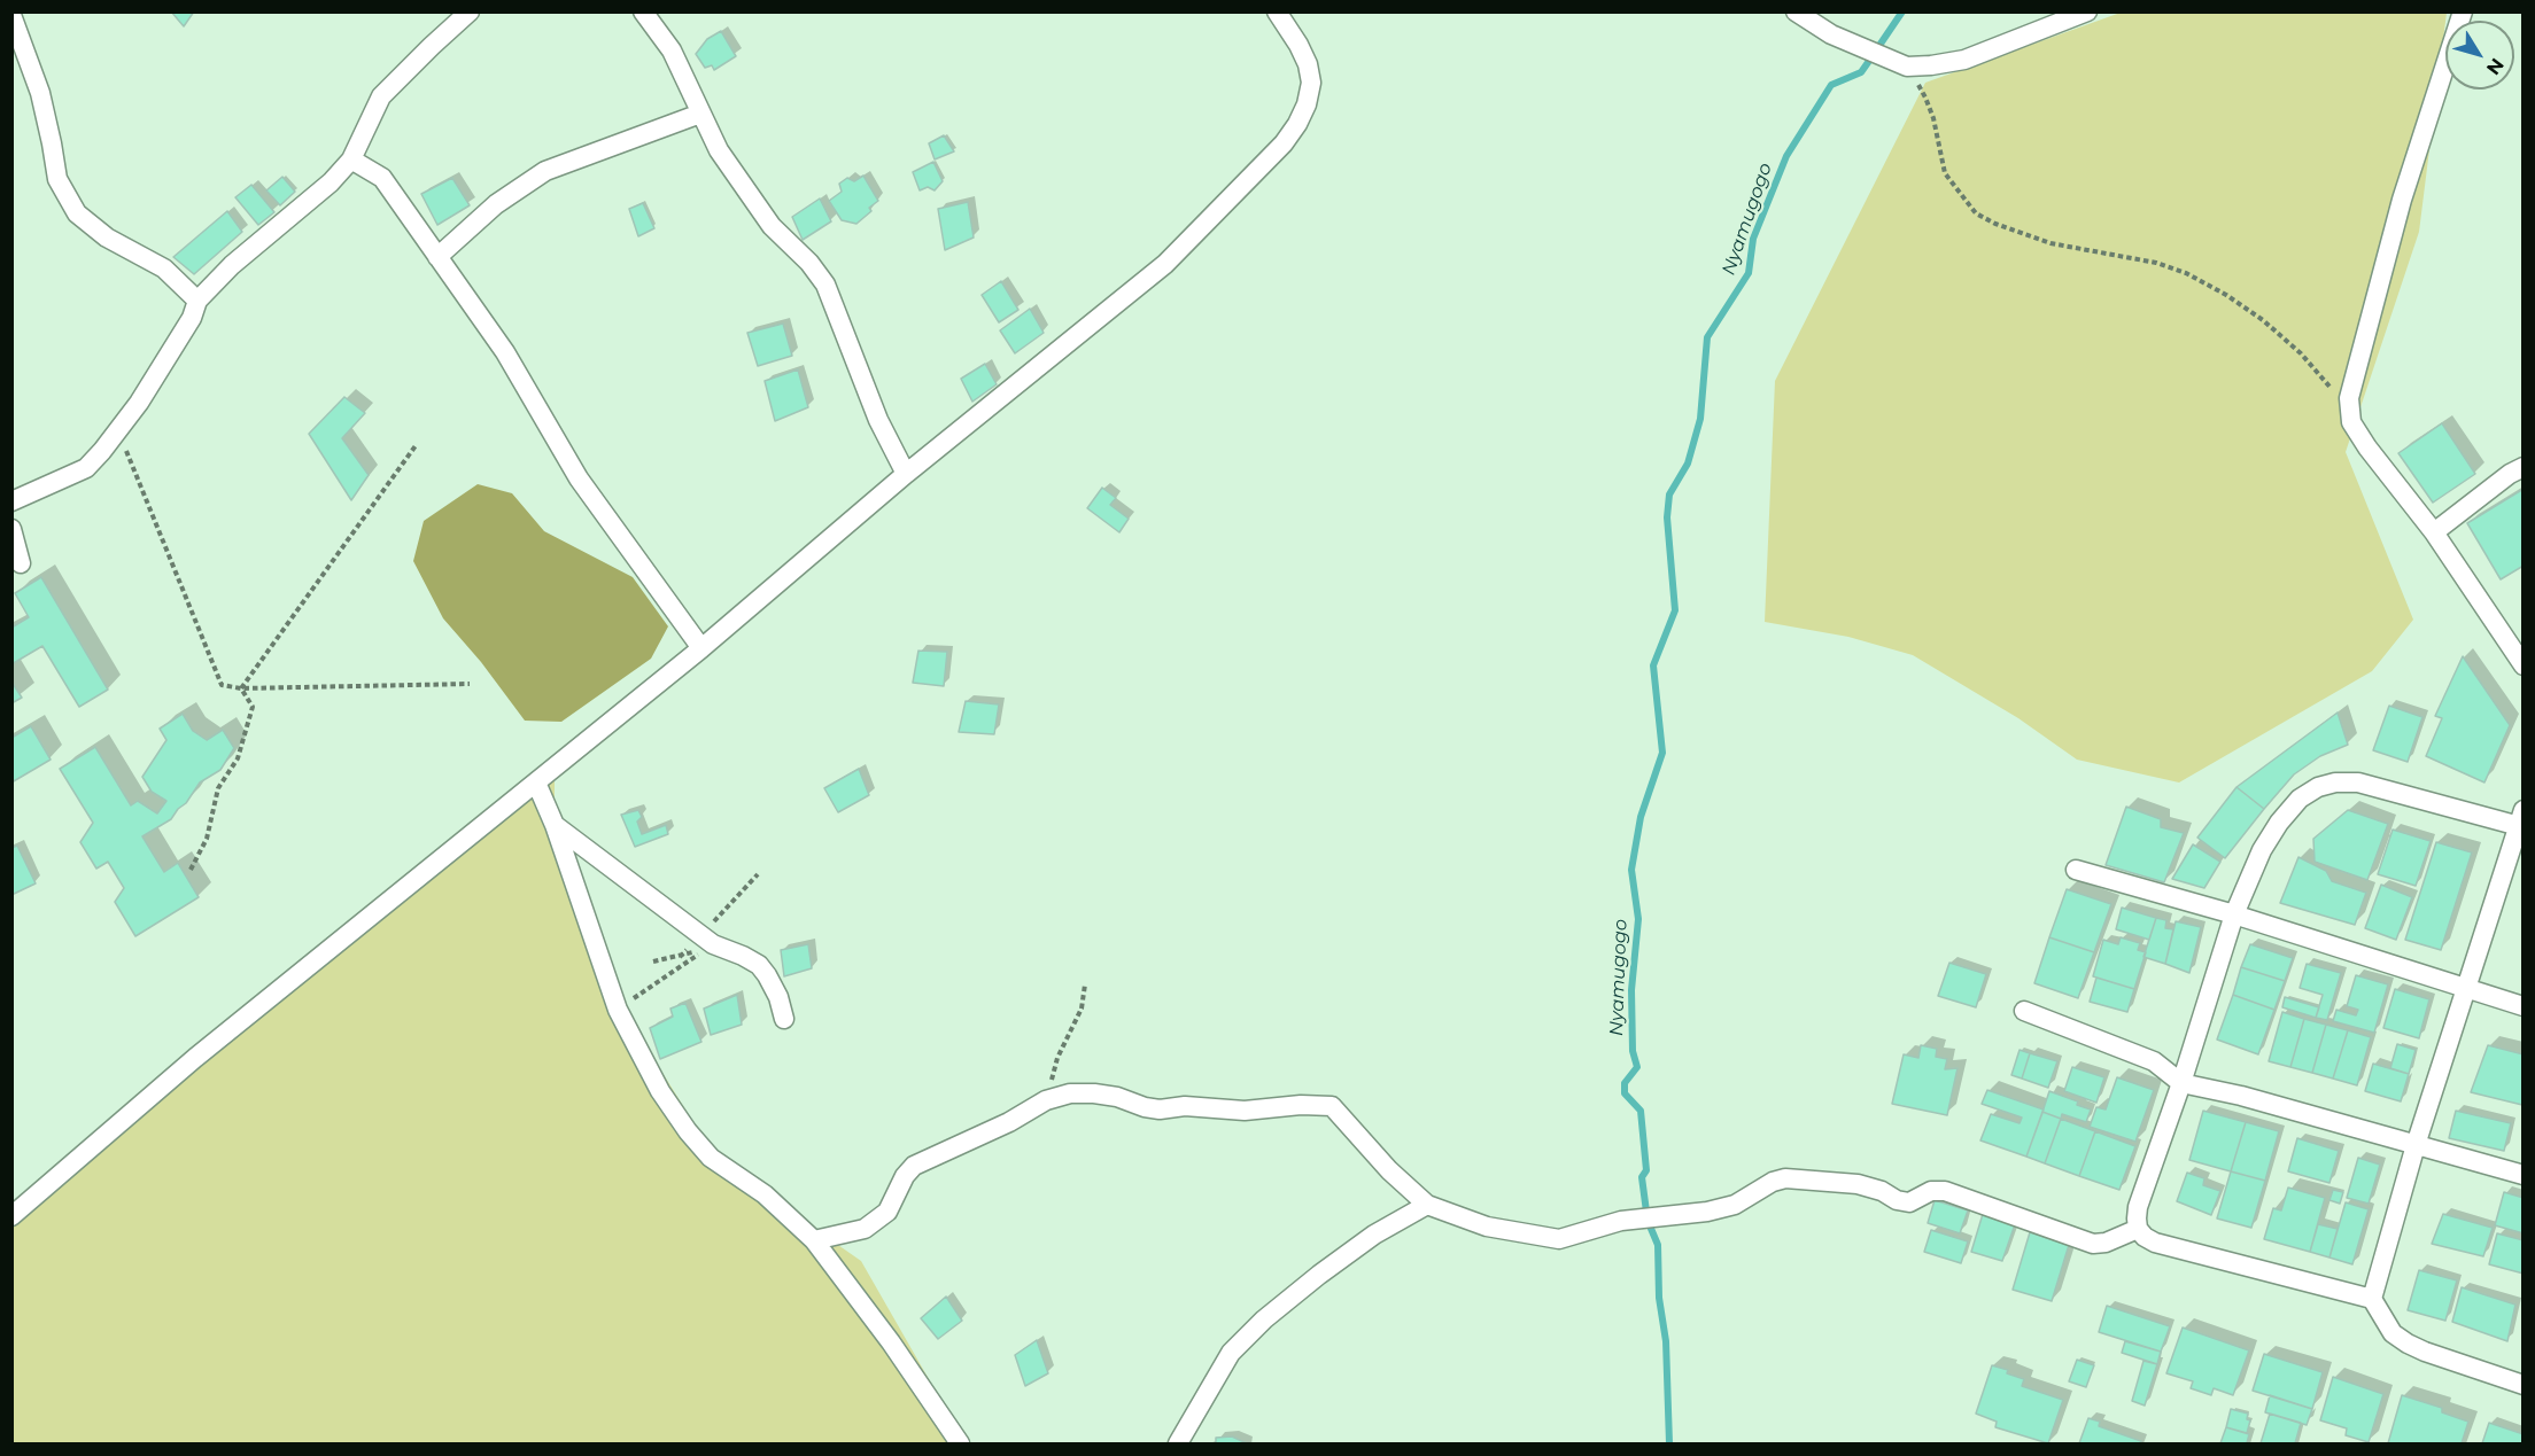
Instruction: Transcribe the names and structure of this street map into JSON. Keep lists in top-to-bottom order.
{
  "water": ["Nyamugogo"],
  "north": "bottom right"
}
